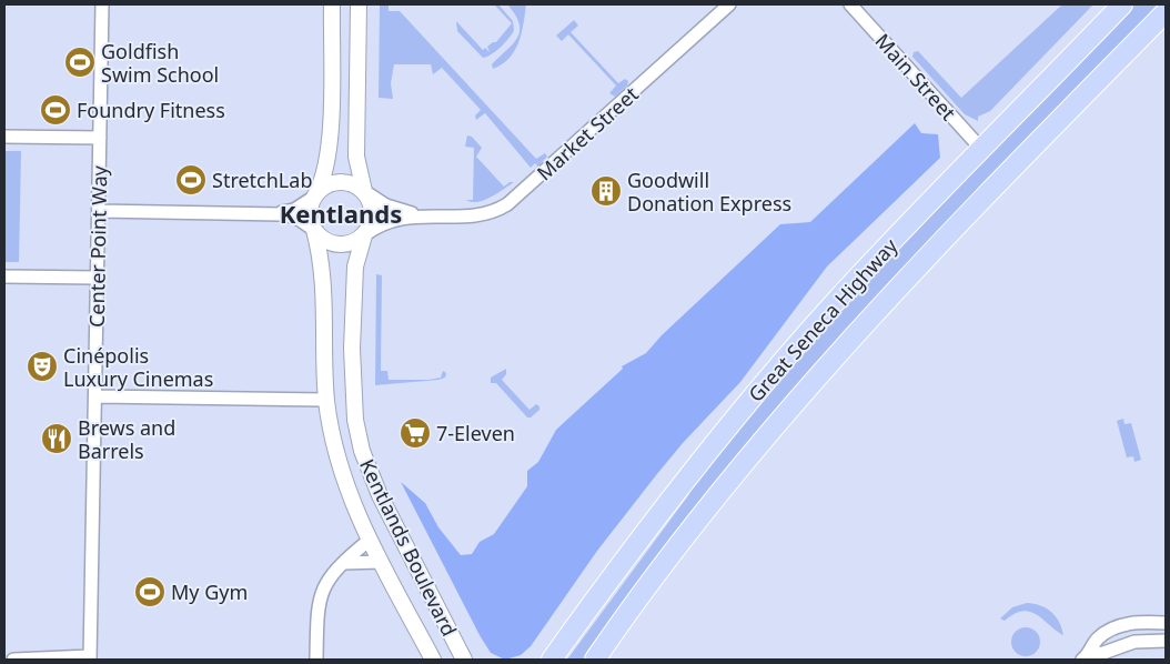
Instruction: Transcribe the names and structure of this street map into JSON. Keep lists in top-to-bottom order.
{
  "streets": {
    "main road": ["Great Seneca Highway"],
    "street": [
      "Main Street",
      "Market Street",
      "Center Point Way",
      "Kentlands Boulevard"
    ]
  },
  "crossings": [
    ["Main Street", "Great Seneca Highway"],
    ["Market Street", "Kentlands Boulevard"]
  ],
  "districts": ["Kentlands"],
  "places": {
    "sports": [
      "Goldfish Swim School",
      "Foundry Fitness",
      "StretchLab",
      "My Gym"
    ],
    "building": ["Goodwill Donation Express"],
    "theatre": ["Cinépolis Luxury Cinemas"],
    "supermarket": ["7-Eleven"],
    "restaurant": ["Brews and Barrels"]
  }
}
